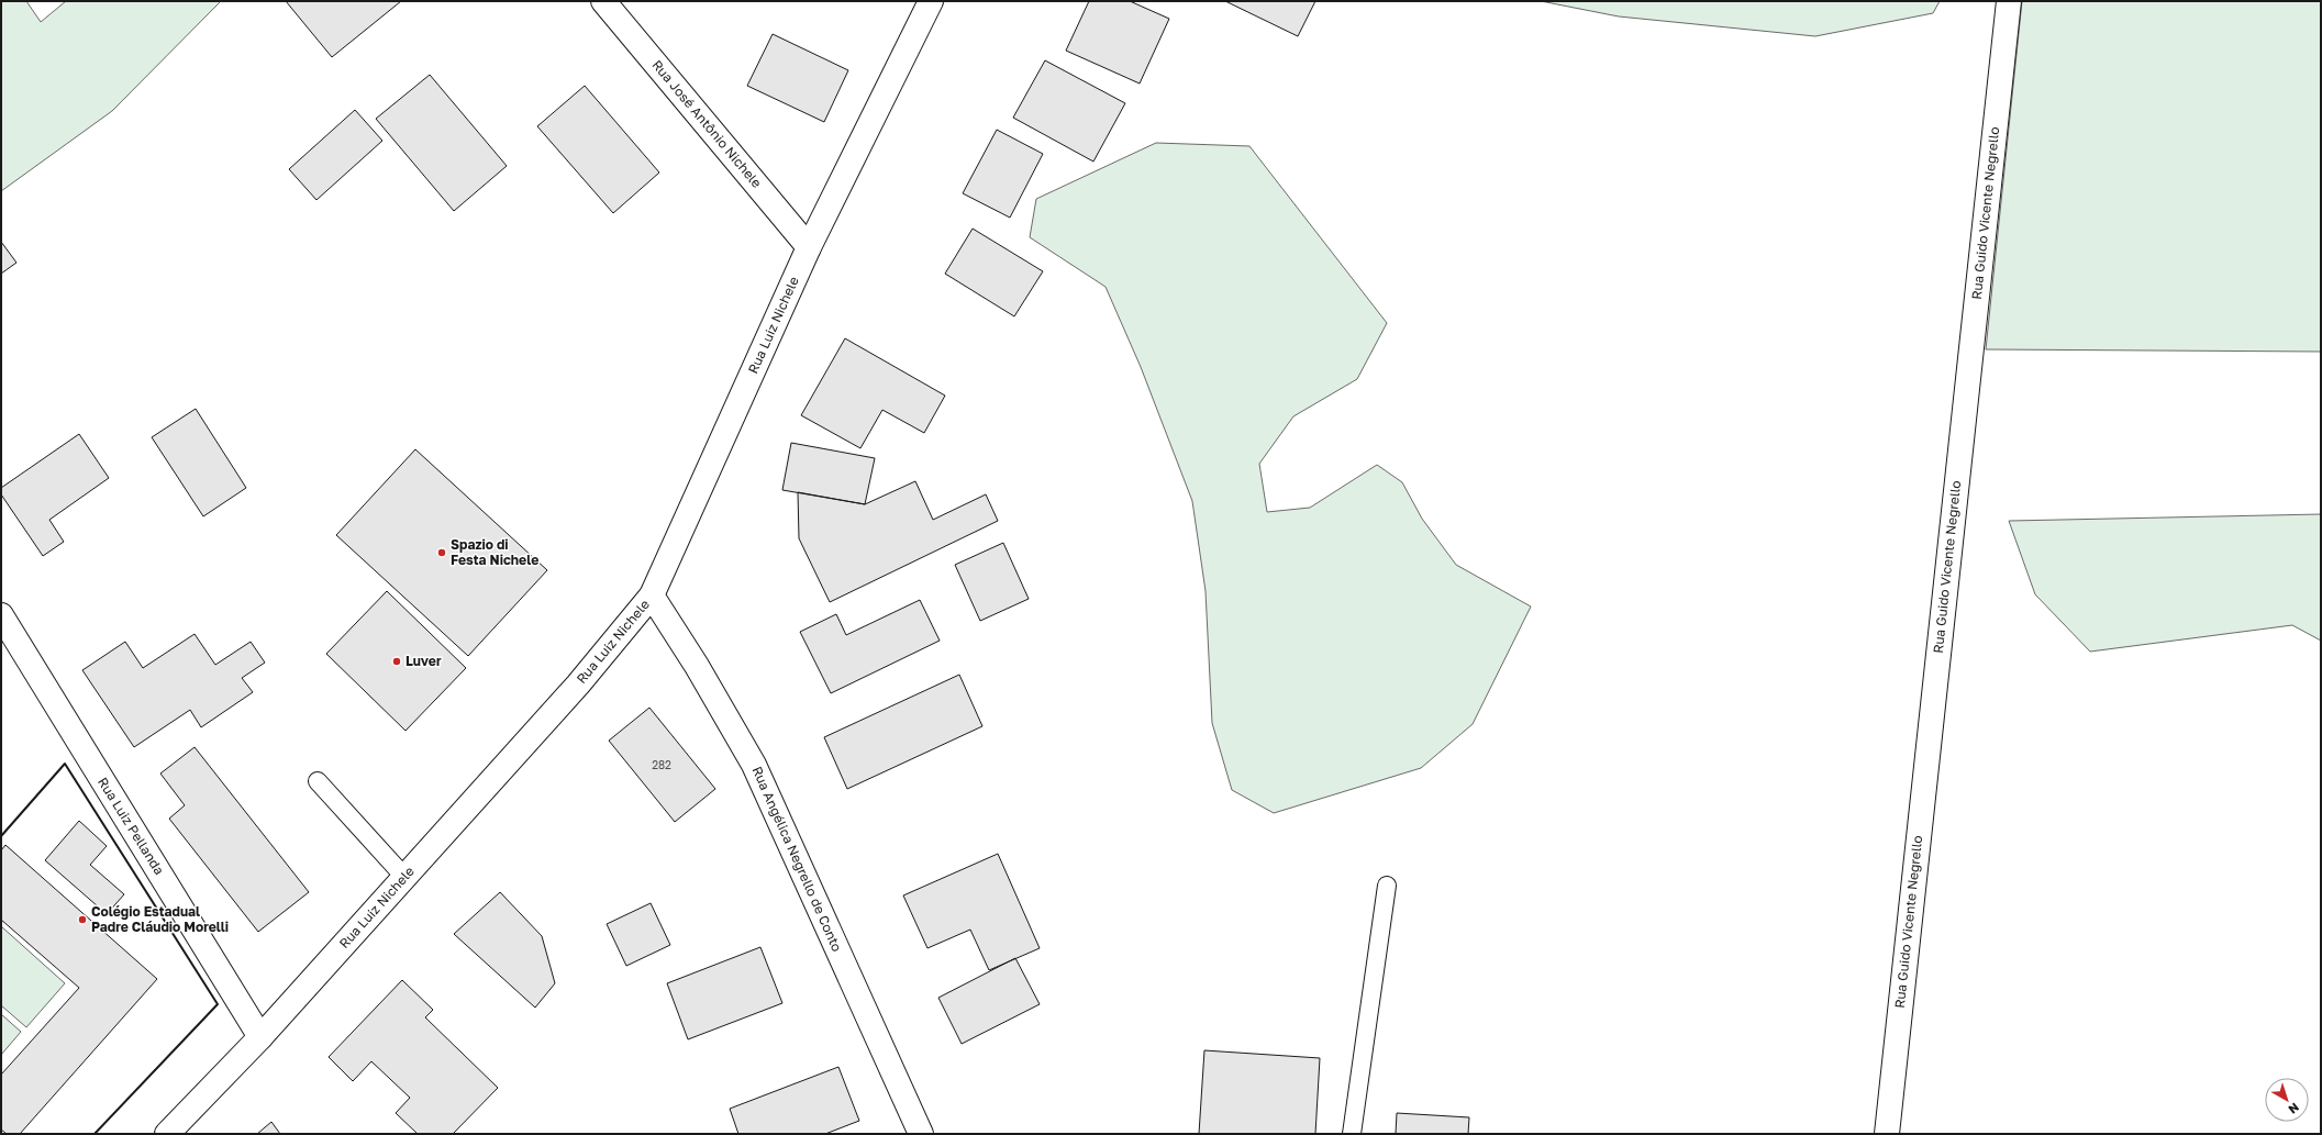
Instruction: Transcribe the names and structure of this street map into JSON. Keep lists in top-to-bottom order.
{
  "streets": {
    "street": [
      "Rua José Antônio Nichele",
      "Rua Guido Vicente Negrello",
      "Rua Luiz Nichele",
      "Rua Luiz Pellanda",
      "Rua Angélica Negrello de Conto"
    ]
  },
  "crossings": [
    ["Rua José Antônio Nichele", "Rua Luiz Nichele"],
    ["Rua Luiz Nichele", "Rua Luiz Pellanda"],
    ["Rua Luiz Nichele", "Rua Angélica Negrello de Conto"]
  ],
  "places": ["Spazio di Festa Nichele", "Luver", "Colégio Estadual Padre Cláudio Morelli"],
  "house_numbers": ["282"],
  "north": "bottom right"
}
